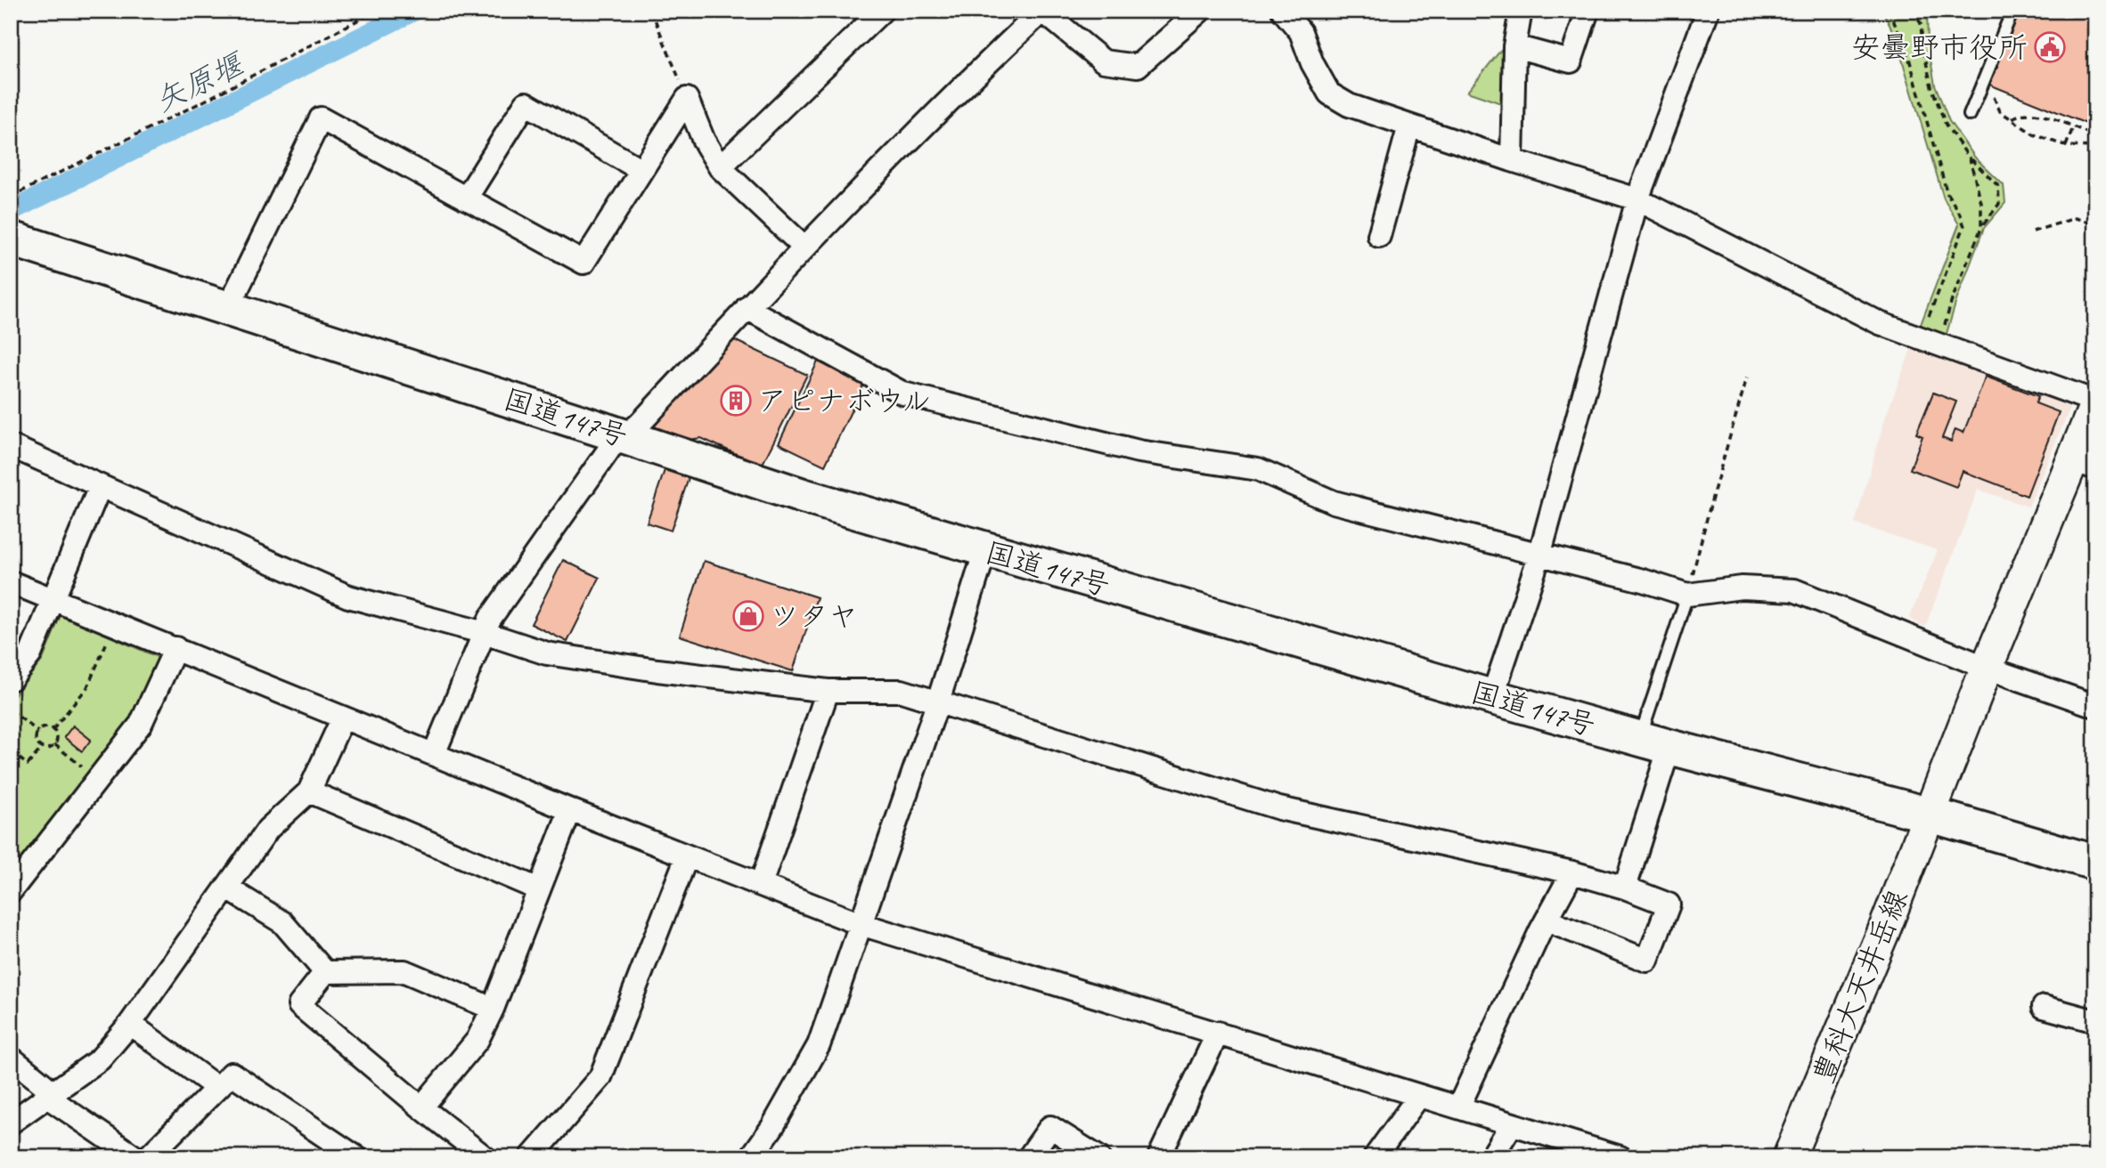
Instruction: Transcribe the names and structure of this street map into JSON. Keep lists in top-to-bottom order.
{
  "streets": {
    "highway": ["国道147号"],
    "street": ["豊科大天井岳線"]
  },
  "crossings": [
    ["国道147号", "豊科大天井岳線"]
  ],
  "water": ["矢原堰"],
  "places": {
    "public building": ["安曇野市役所"],
    "building": ["アピナボウル"],
    "shop": ["ツタヤ"]
  }
}
